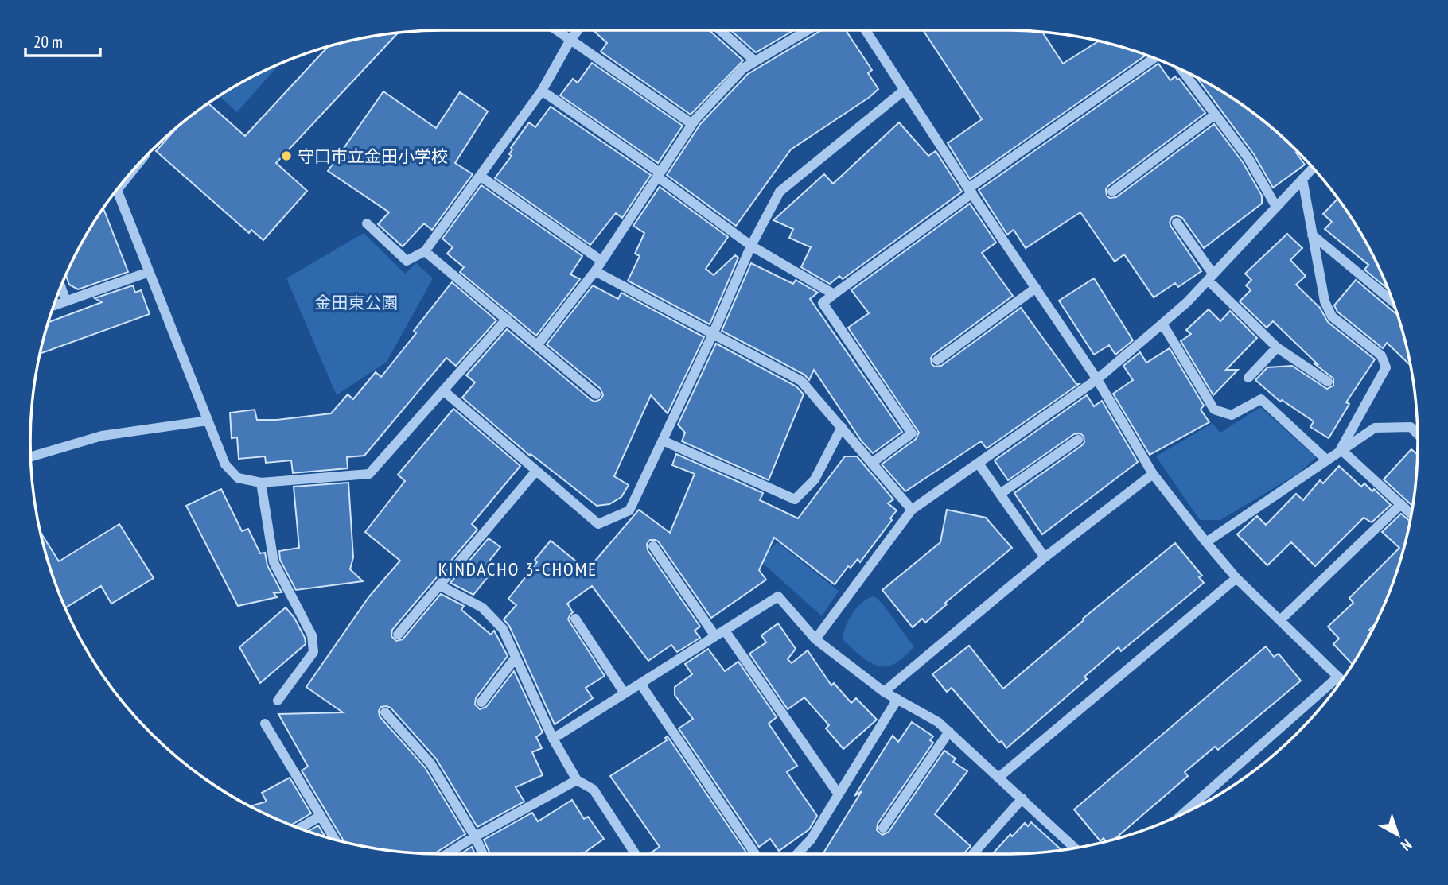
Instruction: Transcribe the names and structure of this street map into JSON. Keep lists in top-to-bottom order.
{
  "districts": ["KINDACHO 3-CHOME"],
  "parks": ["金田東公園"],
  "places": ["守口市立金田小学校"],
  "scale_bar": "20 m",
  "north": "bottom right"
}
